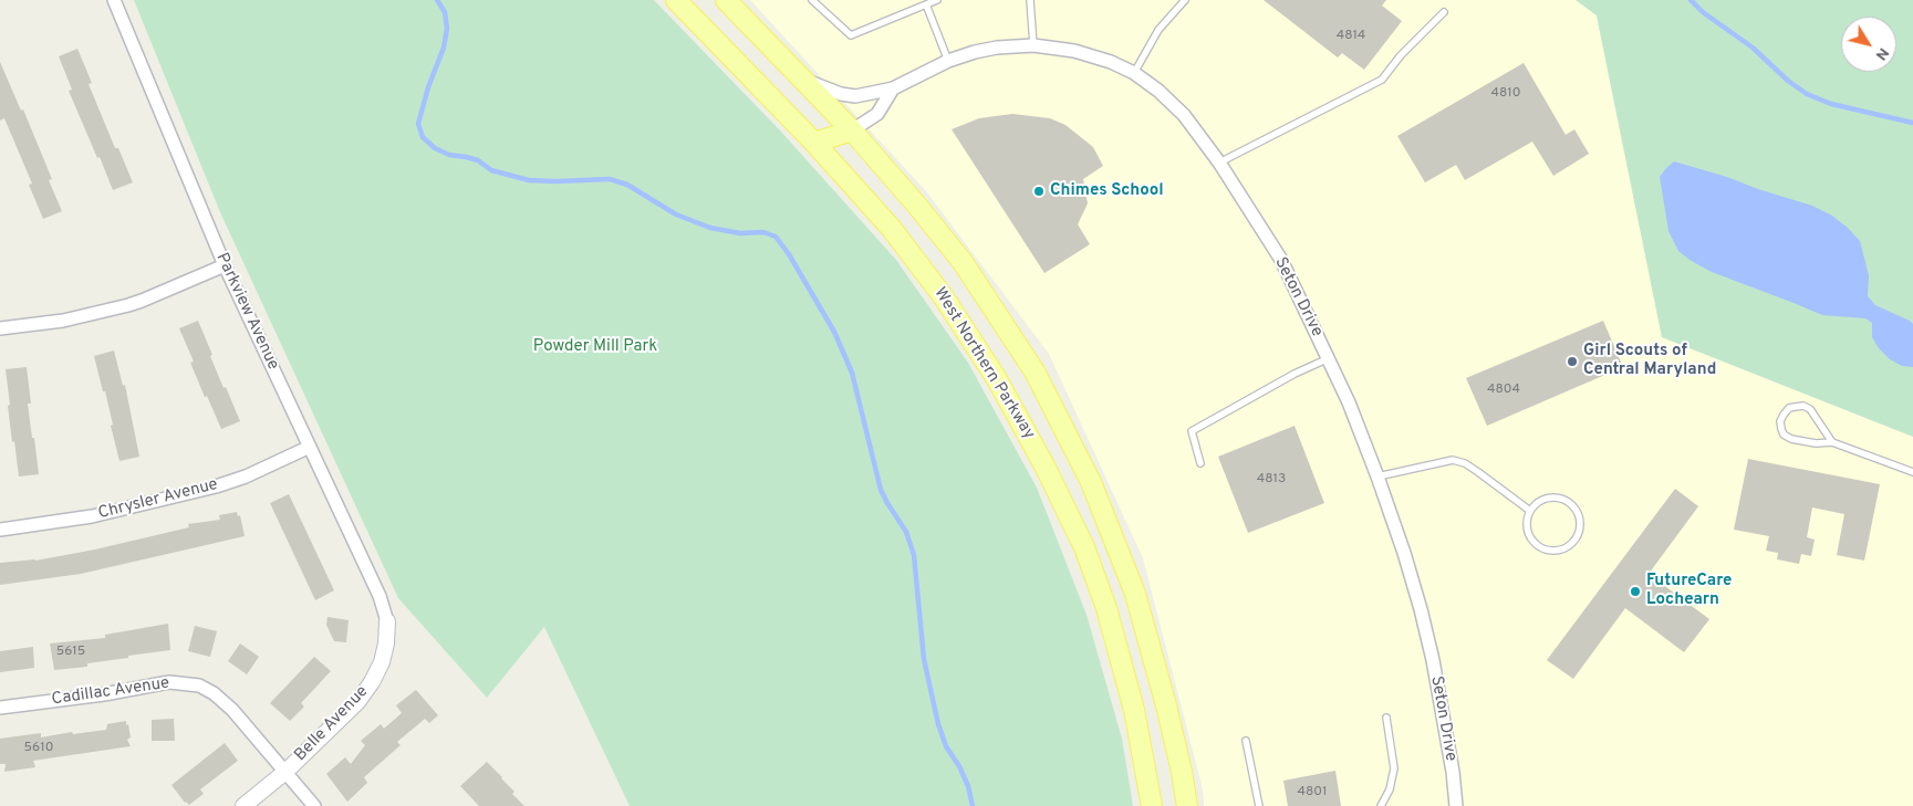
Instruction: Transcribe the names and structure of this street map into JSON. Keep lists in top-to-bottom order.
{
  "streets": {
    "main road": ["West Northern Parkway"],
    "street": [
      "Seton Drive",
      "Parkview Avenue",
      "Chrysler Avenue",
      "Cadillac Avenue",
      "Belle Avenue"
    ]
  },
  "crossings": [
    ["Parkview Avenue", "Chrysler Avenue"],
    ["Parkview Avenue", "Belle Avenue"],
    ["Cadillac Avenue", "Belle Avenue"]
  ],
  "parks": ["Powder Mill Park"],
  "places": ["Chimes School", "Girl Scouts of Central Maryland", "FutureCare Lochearn"],
  "house_numbers": [
    "4814",
    "4810",
    "4804",
    "4813",
    "5615",
    "5610",
    "4801"
  ],
  "north": "bottom right"
}
